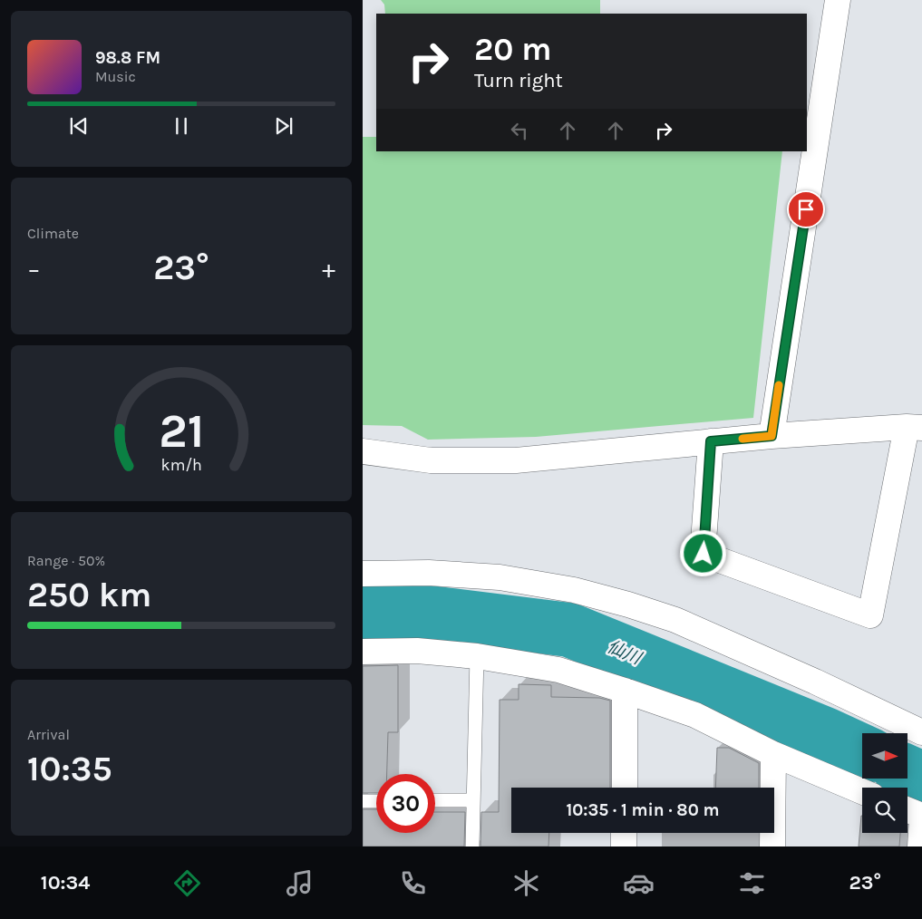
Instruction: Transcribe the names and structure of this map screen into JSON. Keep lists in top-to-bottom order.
{
  "water": ["仙川"],
  "north": "right",
  "page": {
    "turn": ["20 m", "Turn right"],
    "song": ["98.8 FM", "Music"],
    "tile": [
      "Climate",
      ["Range · 50%", "250 km"],
      ["Arrival", "10:35"]
    ],
    "heat": ["−", "23°", "+"],
    "limit": "30",
    "trip": "10:35 · 1 min · 80 m",
    "tabs": ["10:34", "23°"],
    "gauge": ["21", "km/h"]
  }
}
